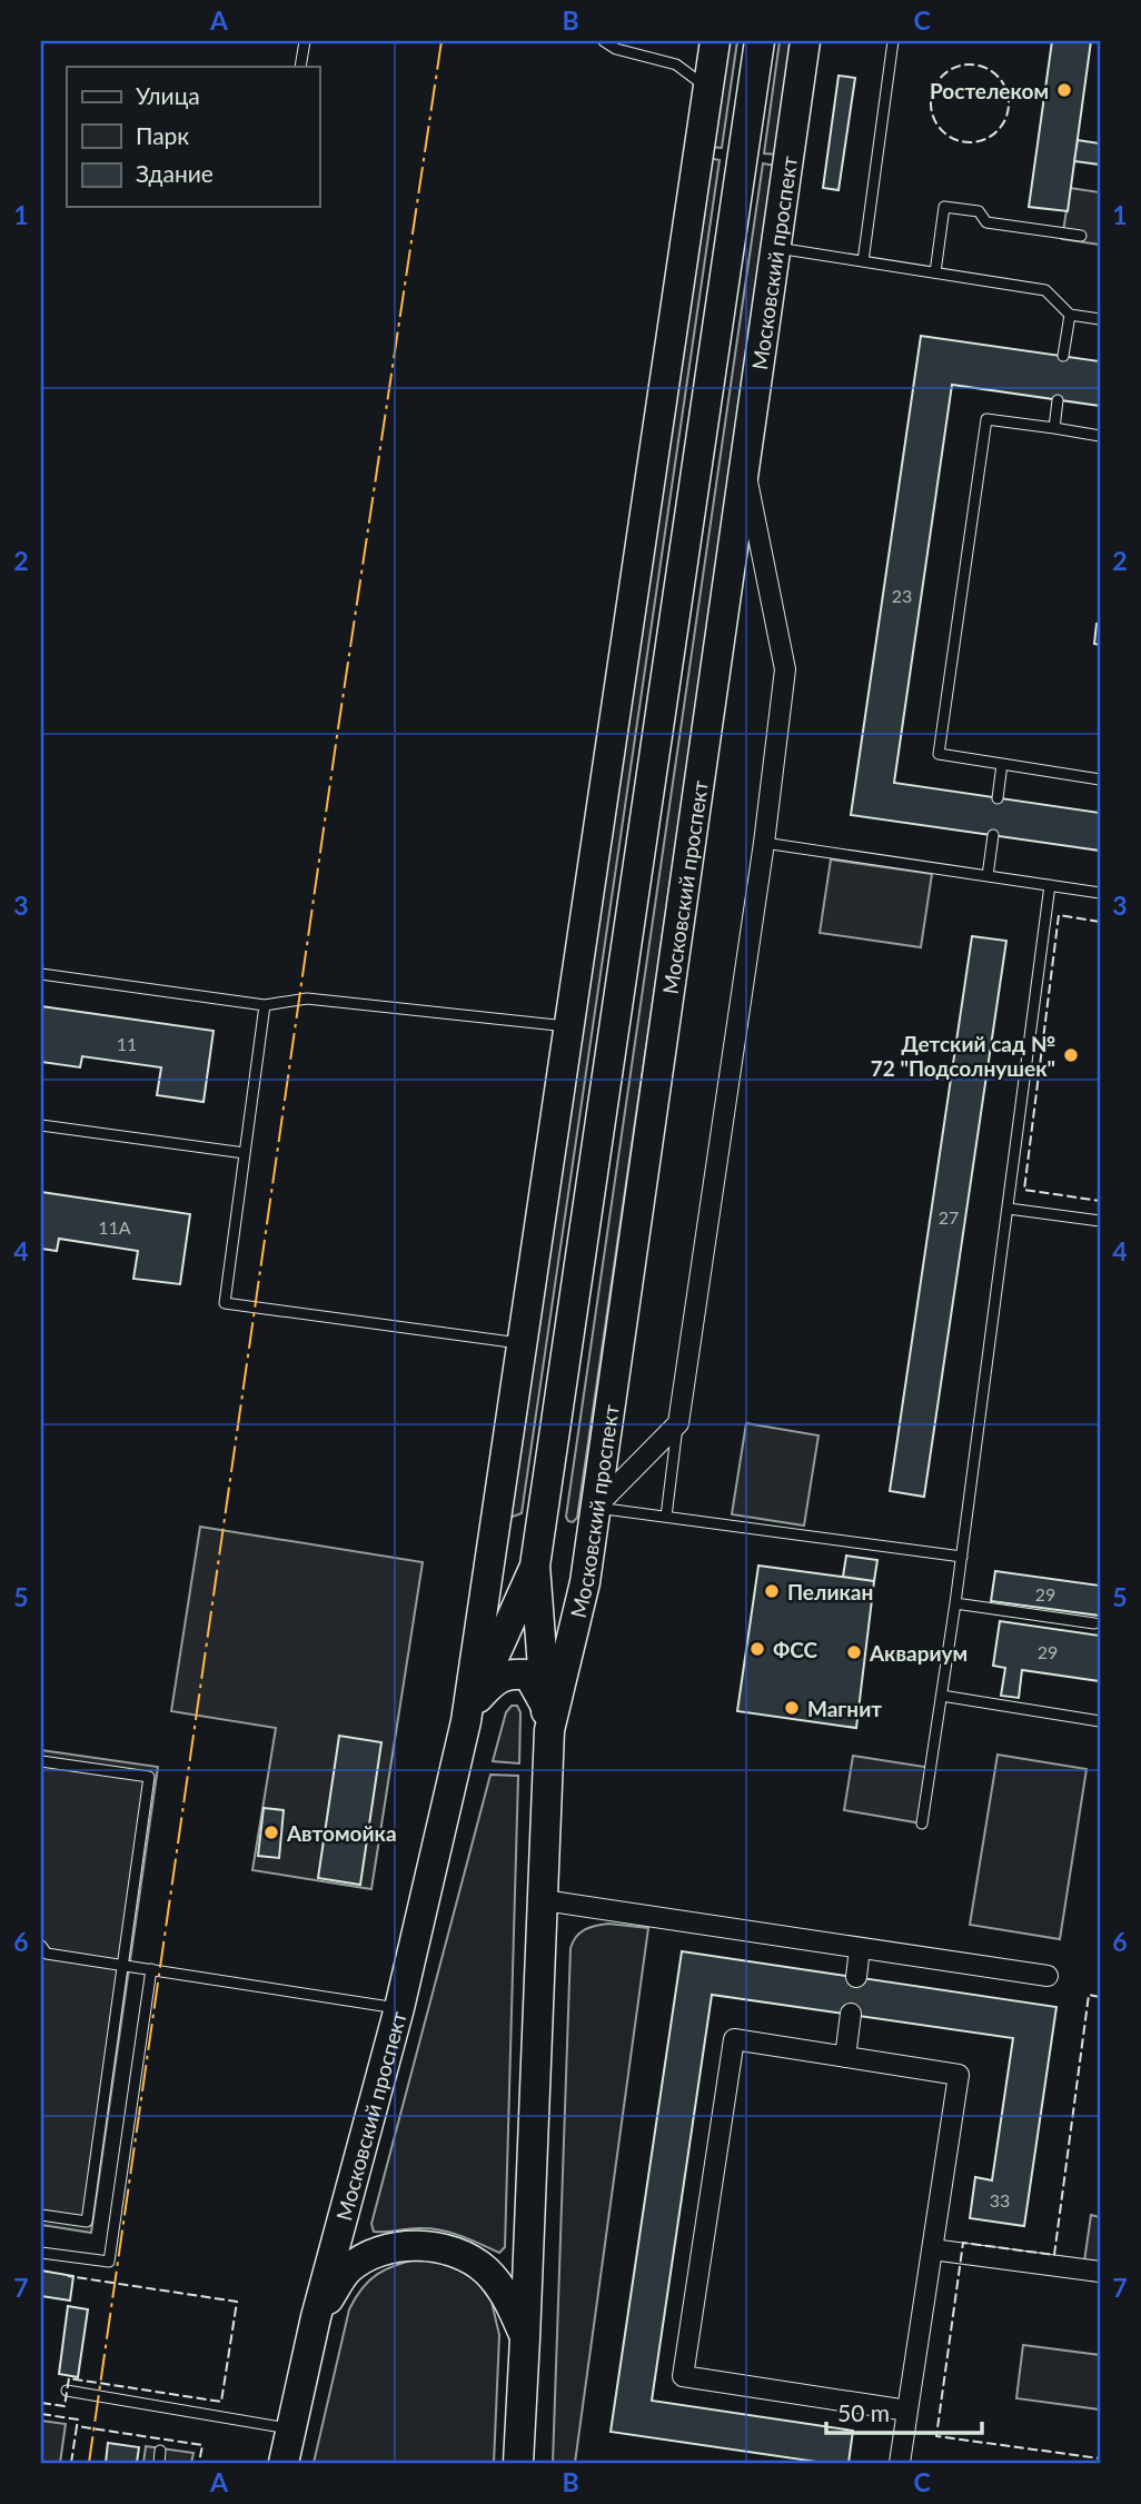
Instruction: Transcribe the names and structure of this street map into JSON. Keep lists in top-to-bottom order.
{
  "streets": {
    "main road": ["Московский проспект"]
  },
  "places": [
    "Ростелеком",
    "Детский сад № 72 \"Подсолнушек\"",
    "Пеликан",
    "ФСС",
    "Аквариум",
    "Магнит",
    "Автомойка"
  ],
  "house_numbers": [
    "23",
    "11",
    "27",
    "11А",
    "29",
    "29",
    "33"
  ],
  "legend": ["Улица", "Парк", "Здание"],
  "scale_bar": "50 m",
  "grid": {
    "columns": ["A", "B", "C"],
    "rows": [
      "1",
      "2",
      "3",
      "4",
      "5",
      "6",
      "7"
    ]
  }
}
